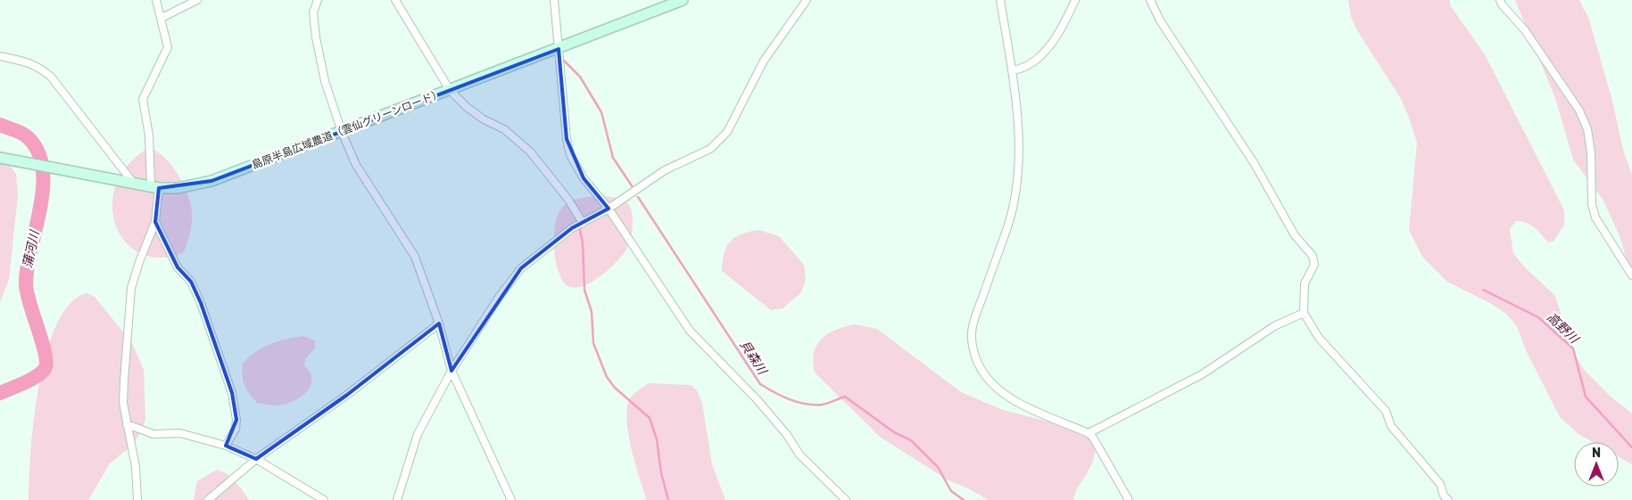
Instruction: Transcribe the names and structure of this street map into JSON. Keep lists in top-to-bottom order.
{
  "streets": {
    "street": ["島原半島広域農道（雲仙グリーンロード）"]
  },
  "water": ["蒲河川", "高野川", "貝森川"],
  "north": "top"
}
